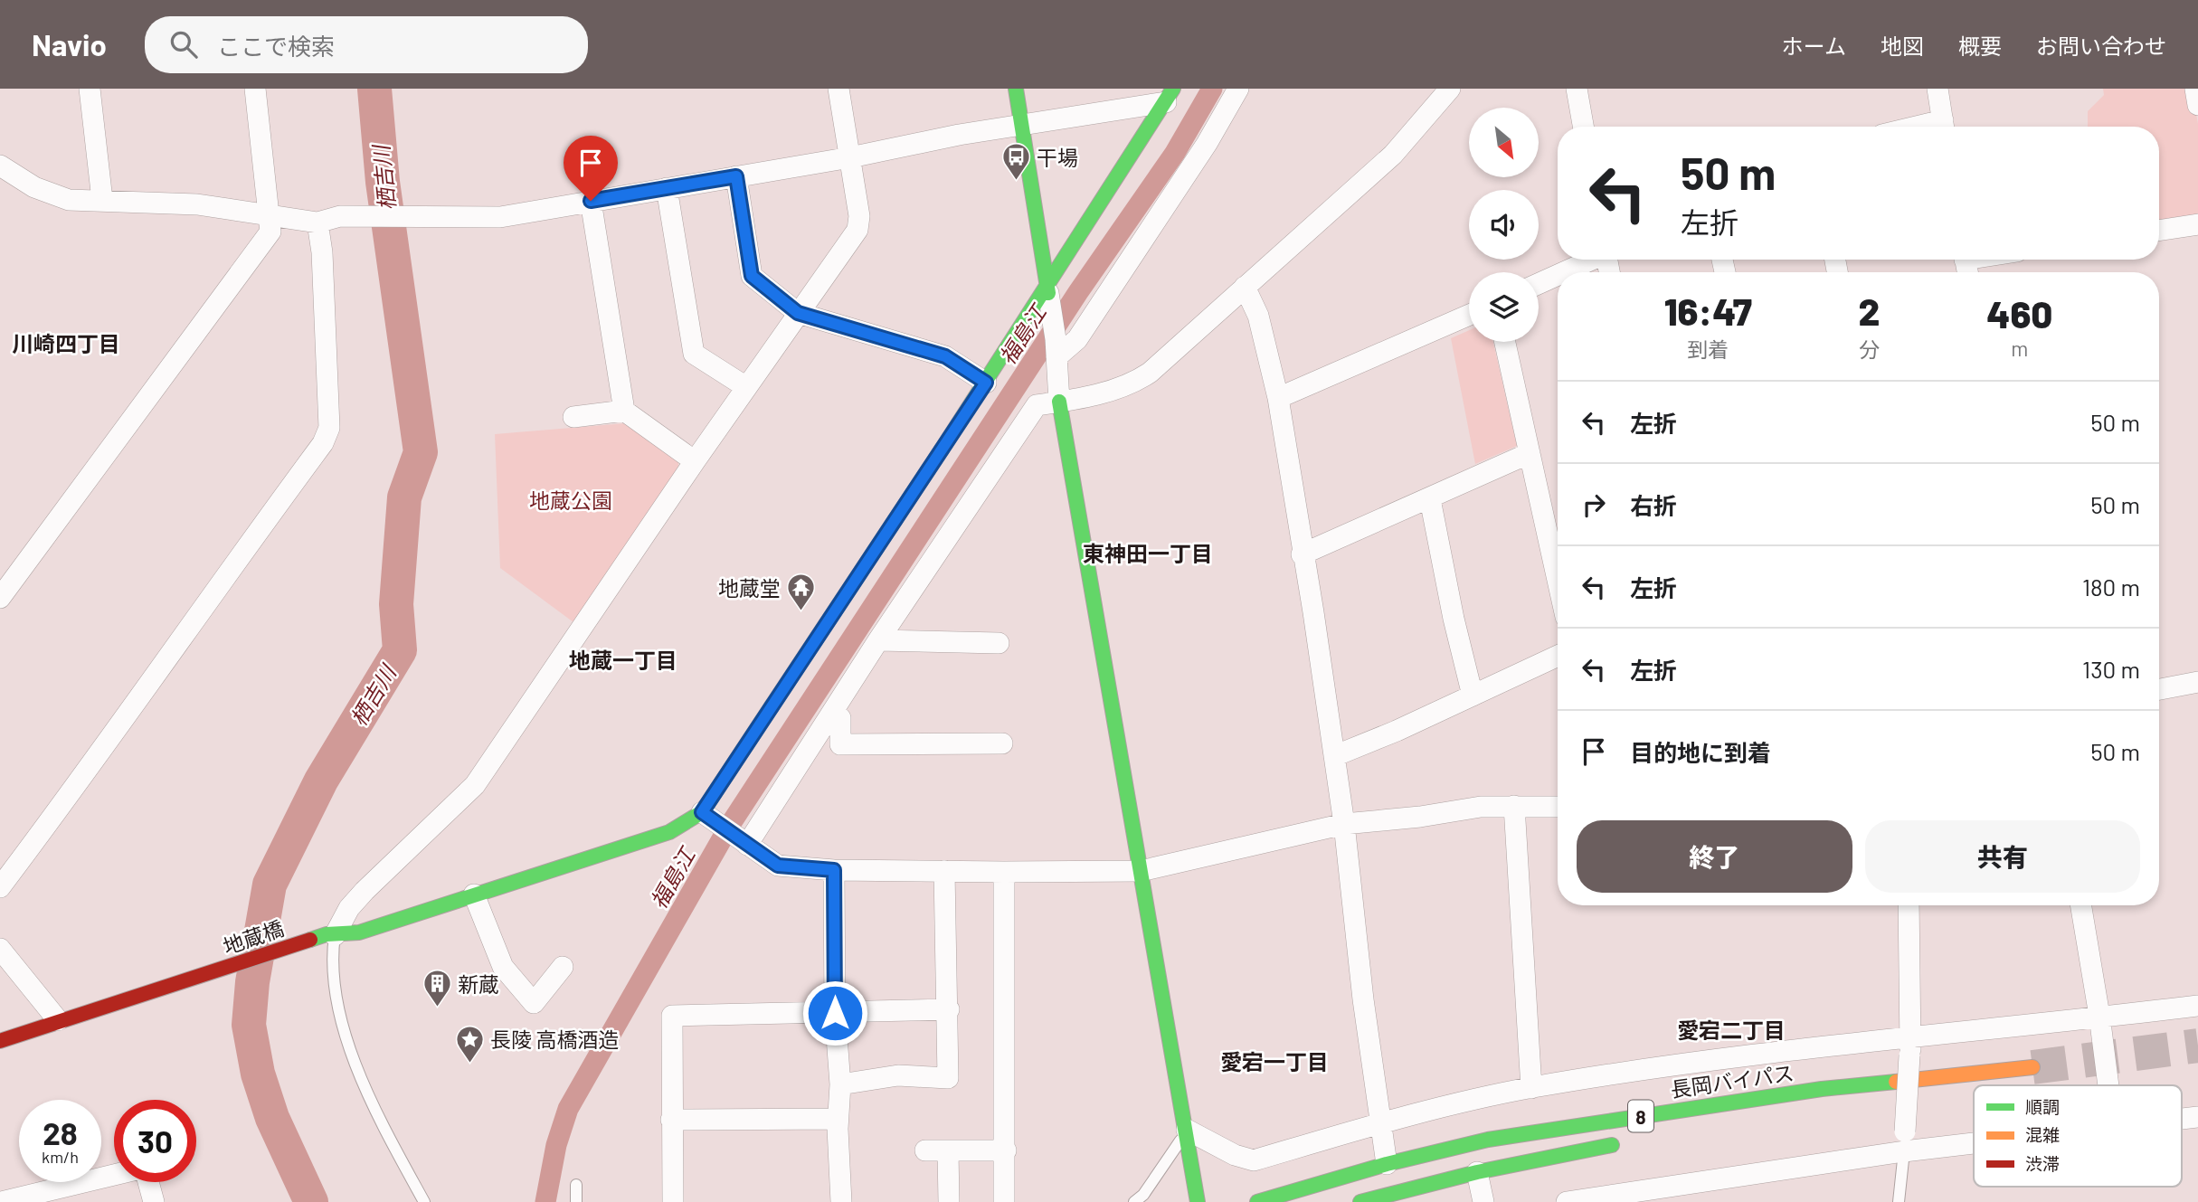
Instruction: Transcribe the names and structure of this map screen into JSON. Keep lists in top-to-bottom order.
{
  "streets": {
    "main road": ["地蔵橋", "長岡バイパス", "8"]
  },
  "districts": [
    "川崎四丁目",
    "東神田一丁目",
    "地蔵一丁目",
    "愛宕二丁目",
    "愛宕一丁目"
  ],
  "water": ["栖吉川", "福島江"],
  "parks": ["地蔵公園"],
  "places": {
    "bus stop": ["干場"],
    "temple": ["地蔵堂"],
    "building": ["新蔵"],
    "place": ["長陵 高橋酒造"]
  },
  "legend": ["順調", "混雑", "渋滞"],
  "north": "bottom right",
  "page": {
    "header": "Navio",
    "search": "ここで検索",
    "nav": [
      "ホーム",
      "地図",
      "概要",
      "お問い合わせ"
    ],
    "turn": ["50 m", "左折"],
    "eta": [
      "16:47",
      "到着",
      "2",
      "分",
      "460",
      "m"
    ],
    "list": [
      {
        "name": "左折",
        "value": "50 m"
      },
      {
        "name": "右折",
        "value": "50 m"
      },
      {
        "name": "左折",
        "value": "180 m"
      },
      {
        "name": "左折",
        "value": "130 m"
      },
      {
        "name": "目的地に到着",
        "value": "50 m"
      }
    ],
    "buttons": ["終了", "共有"],
    "speed": "28 km/h",
    "limit": "30"
  }
}
